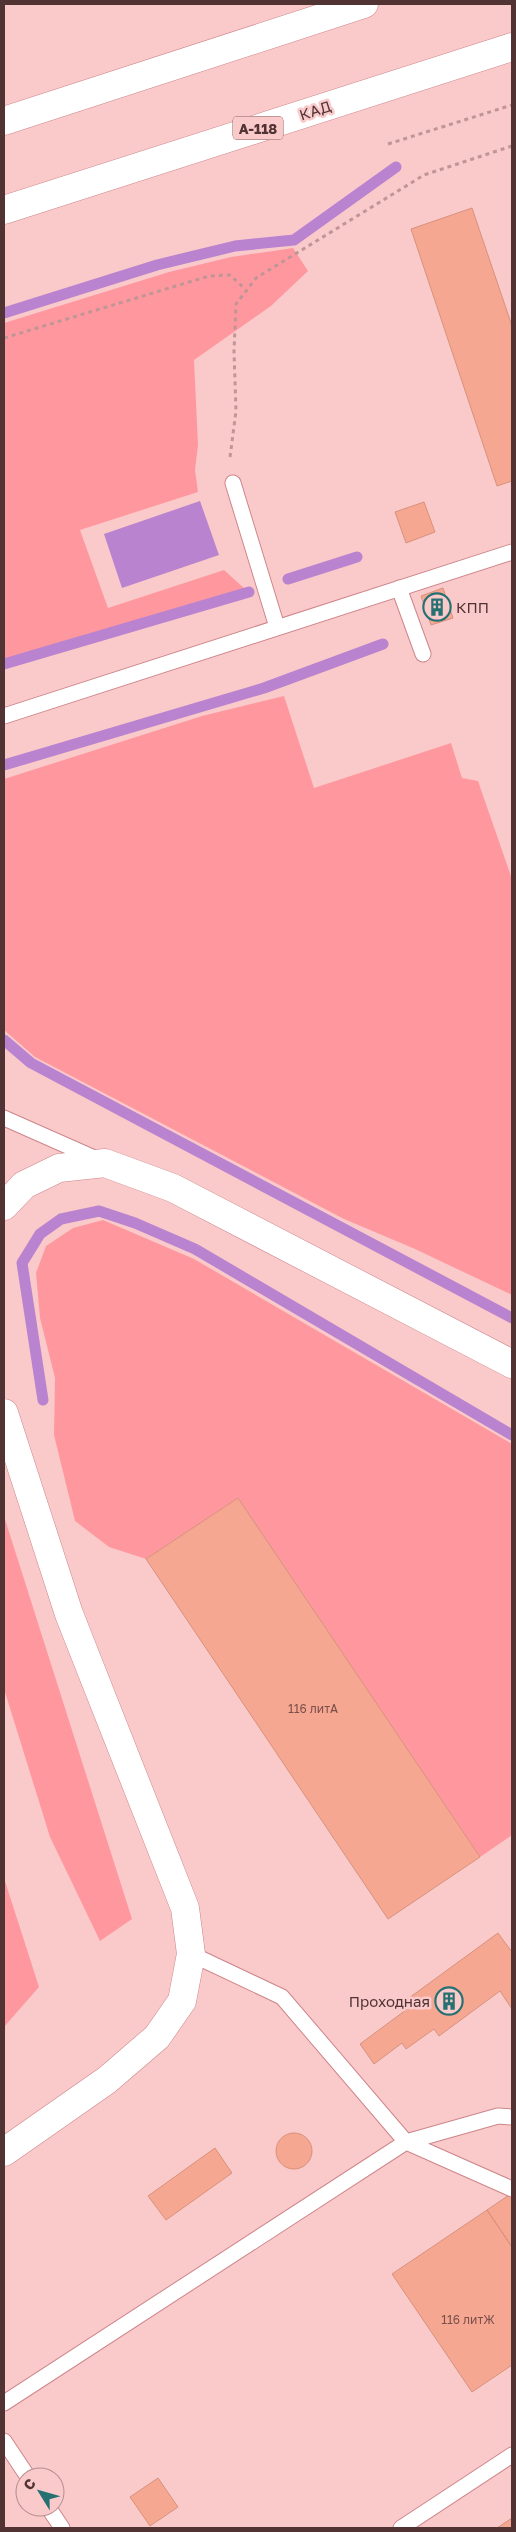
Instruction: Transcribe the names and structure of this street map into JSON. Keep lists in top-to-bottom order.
{
  "streets": {
    "main road": ["КАД", "А-118"]
  },
  "places": {
    "building": ["КПП", "Проходная"]
  },
  "house_numbers": ["116 литА", "116 литЖ"],
  "north": "top left"
}
